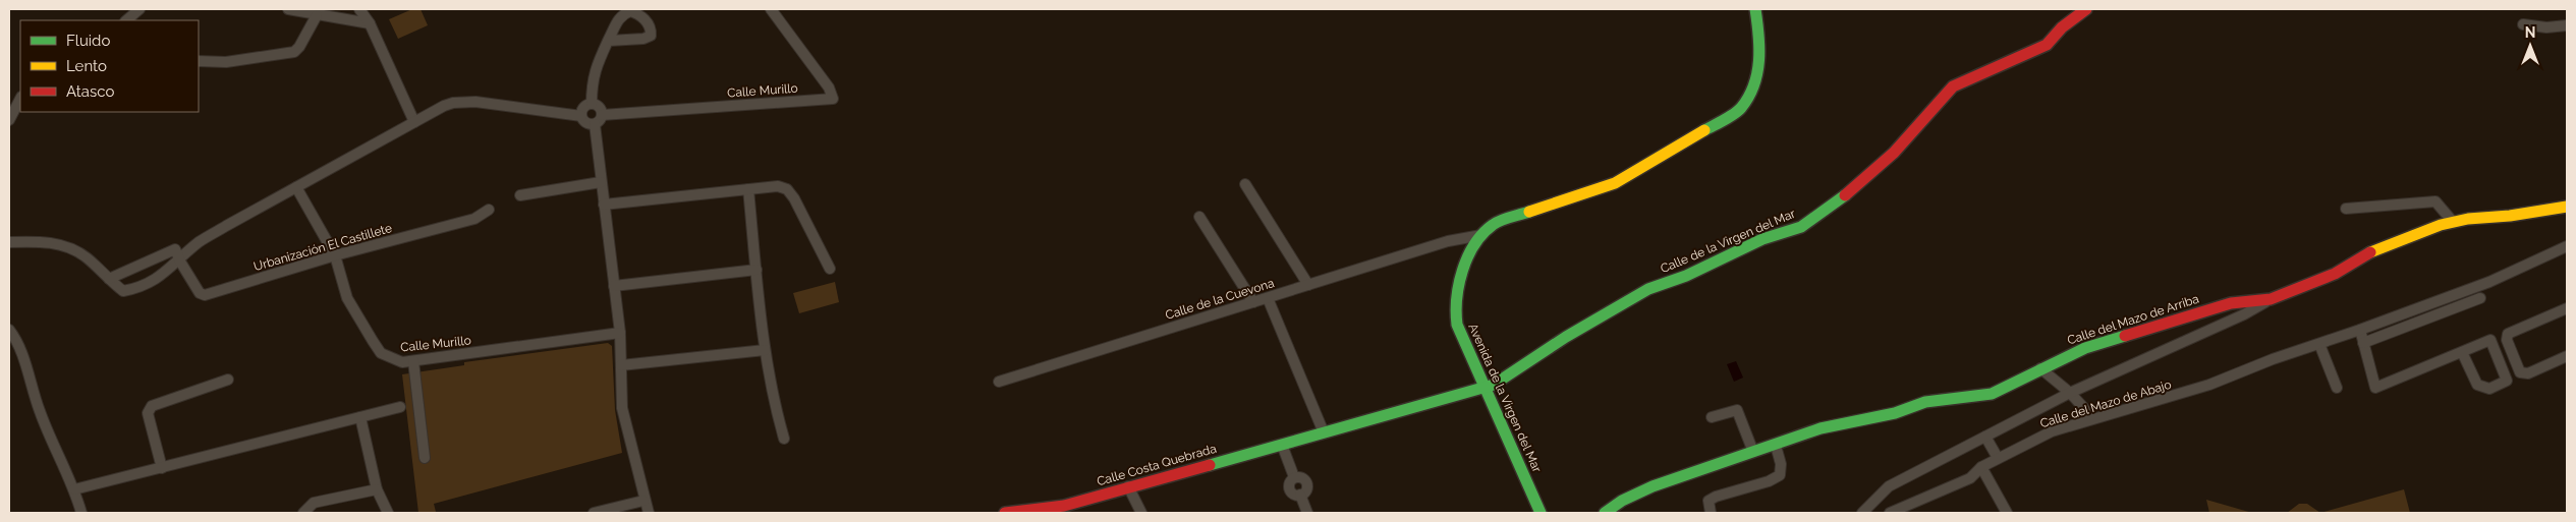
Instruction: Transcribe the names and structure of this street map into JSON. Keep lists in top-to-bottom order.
{
  "streets": {
    "street": [
      "Calle Murillo",
      "Calle de la Virgen del Mar",
      "Urbanización El Castillete",
      "Calle de la Cuevona",
      "Calle del Mazo de Arriba",
      "Avenida de la Virgen del Mar",
      "Calle del Mazo de Abajo",
      "Calle Costa Quebrada"
    ]
  },
  "crossings": [
    ["Calle Murillo", "Urbanización El Castillete"],
    ["Calle de la Virgen del Mar", "Avenida de la Virgen del Mar"],
    ["Calle de la Virgen del Mar", "Calle Costa Quebrada"],
    ["Calle de la Cuevona", "Avenida de la Virgen del Mar"],
    ["Avenida de la Virgen del Mar", "Calle Costa Quebrada"]
  ],
  "legend": ["Fluido", "Lento", "Atasco"],
  "north": "top"
}
